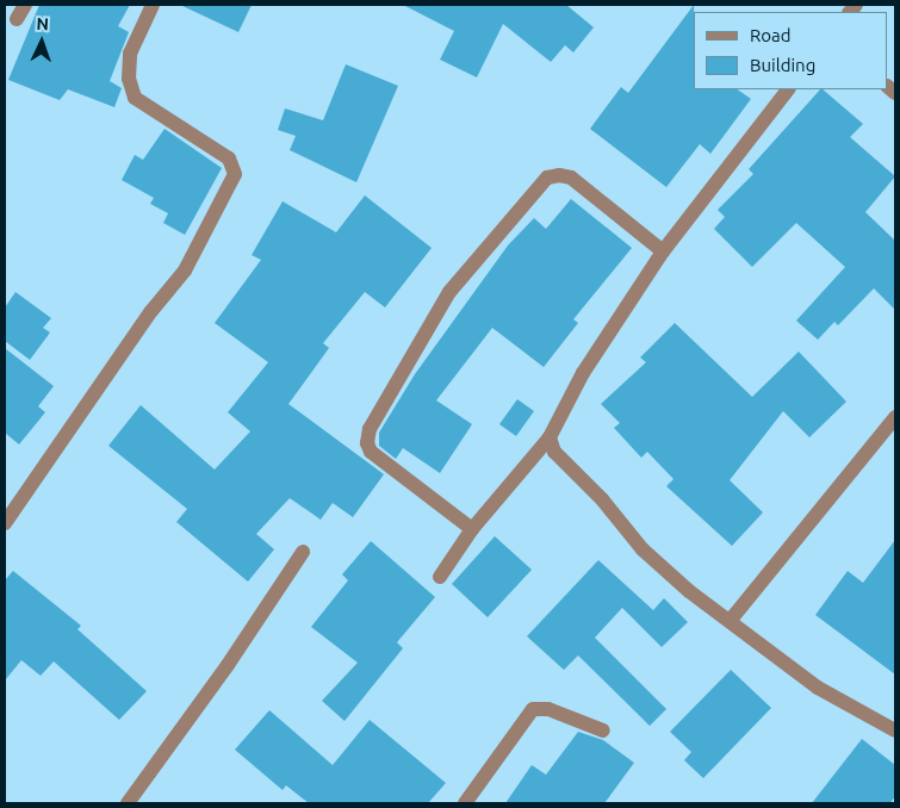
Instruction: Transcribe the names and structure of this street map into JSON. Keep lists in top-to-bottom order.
{
  "legend": ["Road", "Building"],
  "north": "top"
}
